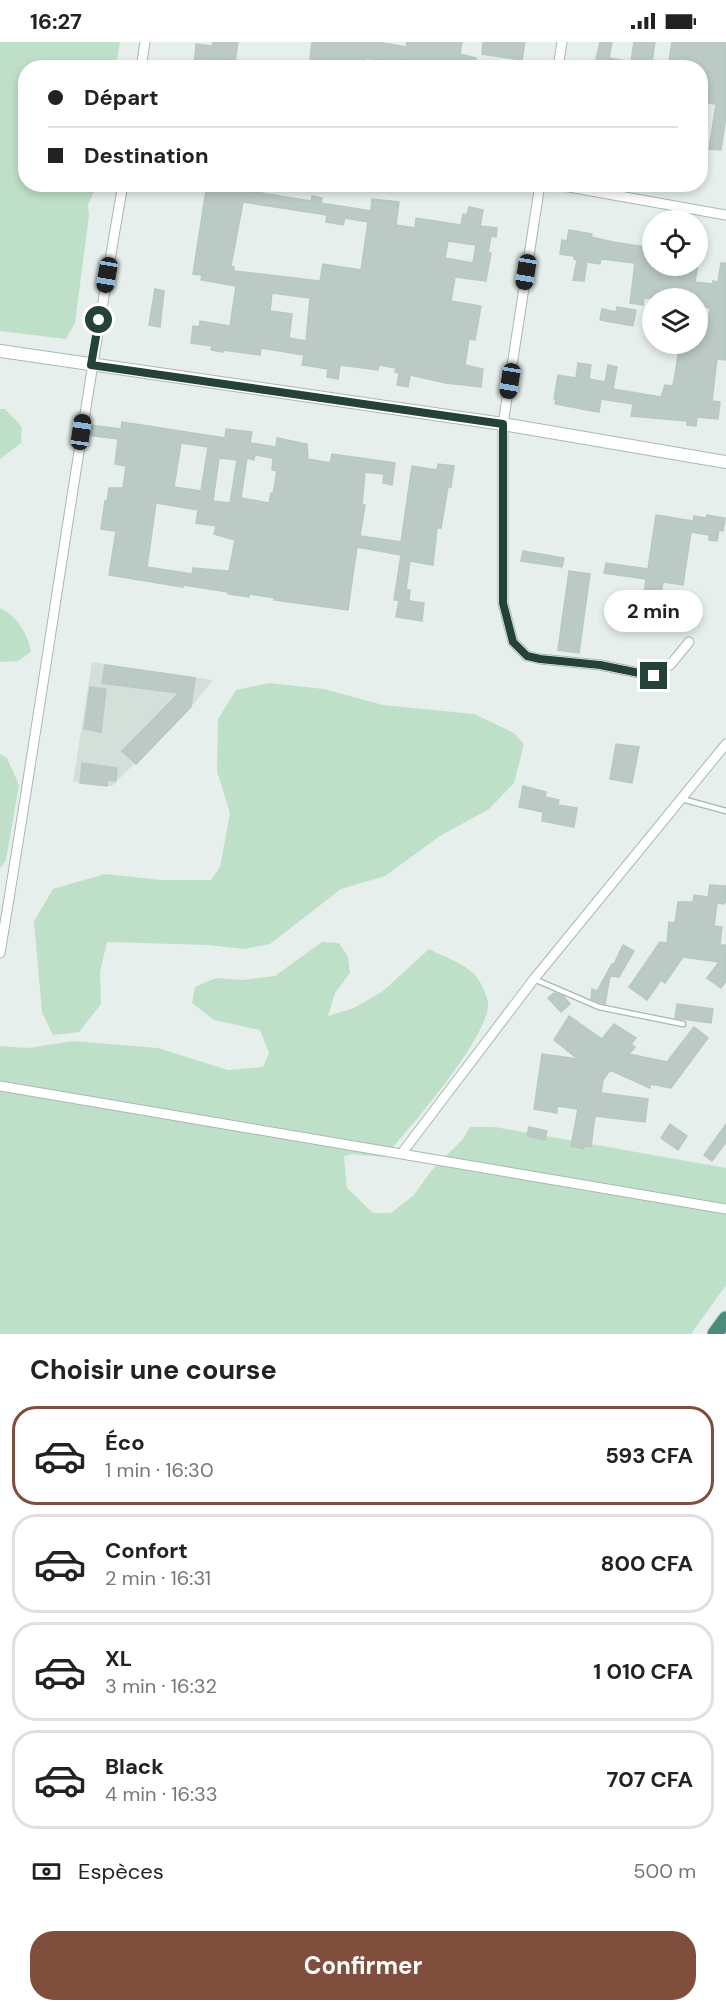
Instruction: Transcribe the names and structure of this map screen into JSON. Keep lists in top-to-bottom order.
{
  "page": {
    "status": "16:27",
    "banner": ["Départ", "Destination"],
    "bubble": "2 min",
    "heading": "Choisir une course",
    "list": [
      {
        "name": "Éco",
        "note": "1 min · 16:30",
        "value": "593 CFA"
      },
      {
        "name": "Confort",
        "note": "2 min · 16:31",
        "value": "800 CFA"
      },
      {
        "name": "XL",
        "note": "3 min · 16:32",
        "value": "1 010 CFA"
      },
      {
        "name": "Black",
        "note": "4 min · 16:33",
        "value": "707 CFA"
      }
    ],
    "pay": ["Espèces", "500 m"],
    "buttons": "Confirmer"
  }
}
